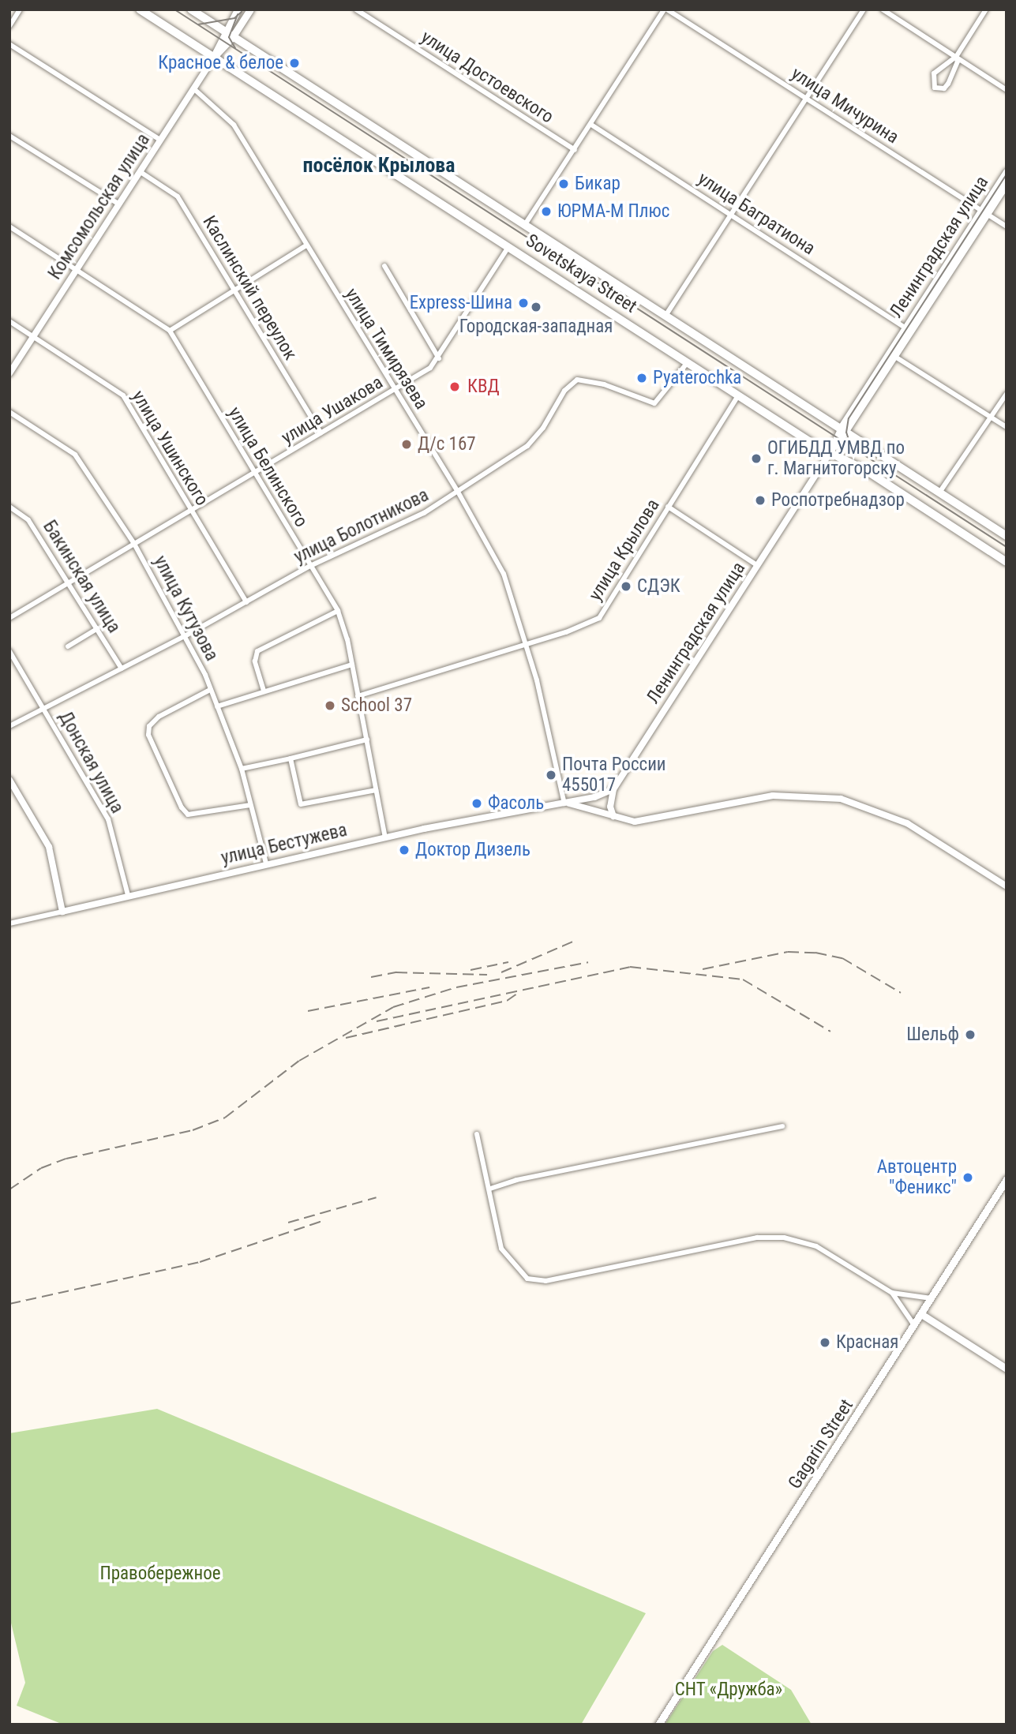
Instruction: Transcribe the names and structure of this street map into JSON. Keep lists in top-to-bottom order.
{
  "streets": {
    "main road": [
      "Комсомольская улица",
      "Ленинградская улица",
      "Sovetskaya Street",
      "Gagarin Street"
    ],
    "street": [
      "улица Достоевского",
      "улица Мичурина",
      "улица Багратиона",
      "Каслинский переулок",
      "улица Тимирязева",
      "улица Ушакова",
      "улица Ушинского",
      "улица Белинского",
      "улица Болотникова",
      "улица Крылова",
      "Бакинская улица",
      "улица Кутузова",
      "Донская улица",
      "улица Бестужева"
    ]
  },
  "crossings": [
    ["улица Мичурина", "Ленинградская улица"],
    ["Комсомольская улица", "Sovetskaya Street"],
    ["Комсомольская улица", "Каслинский переулок"],
    ["Комсомольская улица", "улица Тимирязева"],
    ["Комсомольская улица", "улица Ушинского"],
    ["Комсомольская улица", "улица Белинского"],
    ["улица Багратиона", "Ленинградская улица"],
    ["Ленинградская улица", "Sovetskaya Street"],
    ["Sovetskaya Street", "улица Ушакова"],
    ["Sovetskaya Street", "улица Болотникова"],
    ["Sovetskaya Street", "улица Крылова"],
    ["Каслинский переулок", "улица Ушакова"],
    ["улица Тимирязева", "улица Ушакова"],
    ["улица Тимирязева", "улица Болотникова"],
    ["улица Тимирязева", "улица Крылова"],
    ["улица Тимирязева", "улица Бестужева"],
    ["улица Ушакова", "улица Ушинского"],
    ["улица Ушакова", "улица Белинского"],
    ["улица Ушакова", "Бакинская улица"],
    ["улица Ушакова", "улица Кутузова"],
    ["улица Ушинского", "улица Болотникова"],
    ["улица Белинского", "улица Болотникова"],
    ["улица Белинского", "улица Крылова"],
    ["улица Белинского", "улица Бестужева"],
    ["улица Болотникова", "Бакинская улица"],
    ["улица Болотникова", "улица Кутузова"],
    ["улица Болотникова", "Донская улица"],
    ["улица Кутузова", "улица Бестужева"],
    ["Донская улица", "улица Бестужева"]
  ],
  "districts": ["посёлок Крылова"],
  "parks": ["Правобережное", "СНТ «Дружба»"],
  "places": [
    "Красное & белое",
    "Бикар",
    "ЮРМА-М Плюс",
    "Express-Шина",
    "Городская-западная",
    "Pyaterochka",
    "КВД",
    "Д/с 167",
    "ОГИБДД УМВД по г. Магнитогорску",
    "Роспотребнадзор",
    "СДЭК",
    "School 37",
    "Почта России 455017",
    "Фасоль",
    "Доктор Дизель",
    "Шельф",
    "Автоцентр \"Феникс\"",
    "Красная"
  ]
}
